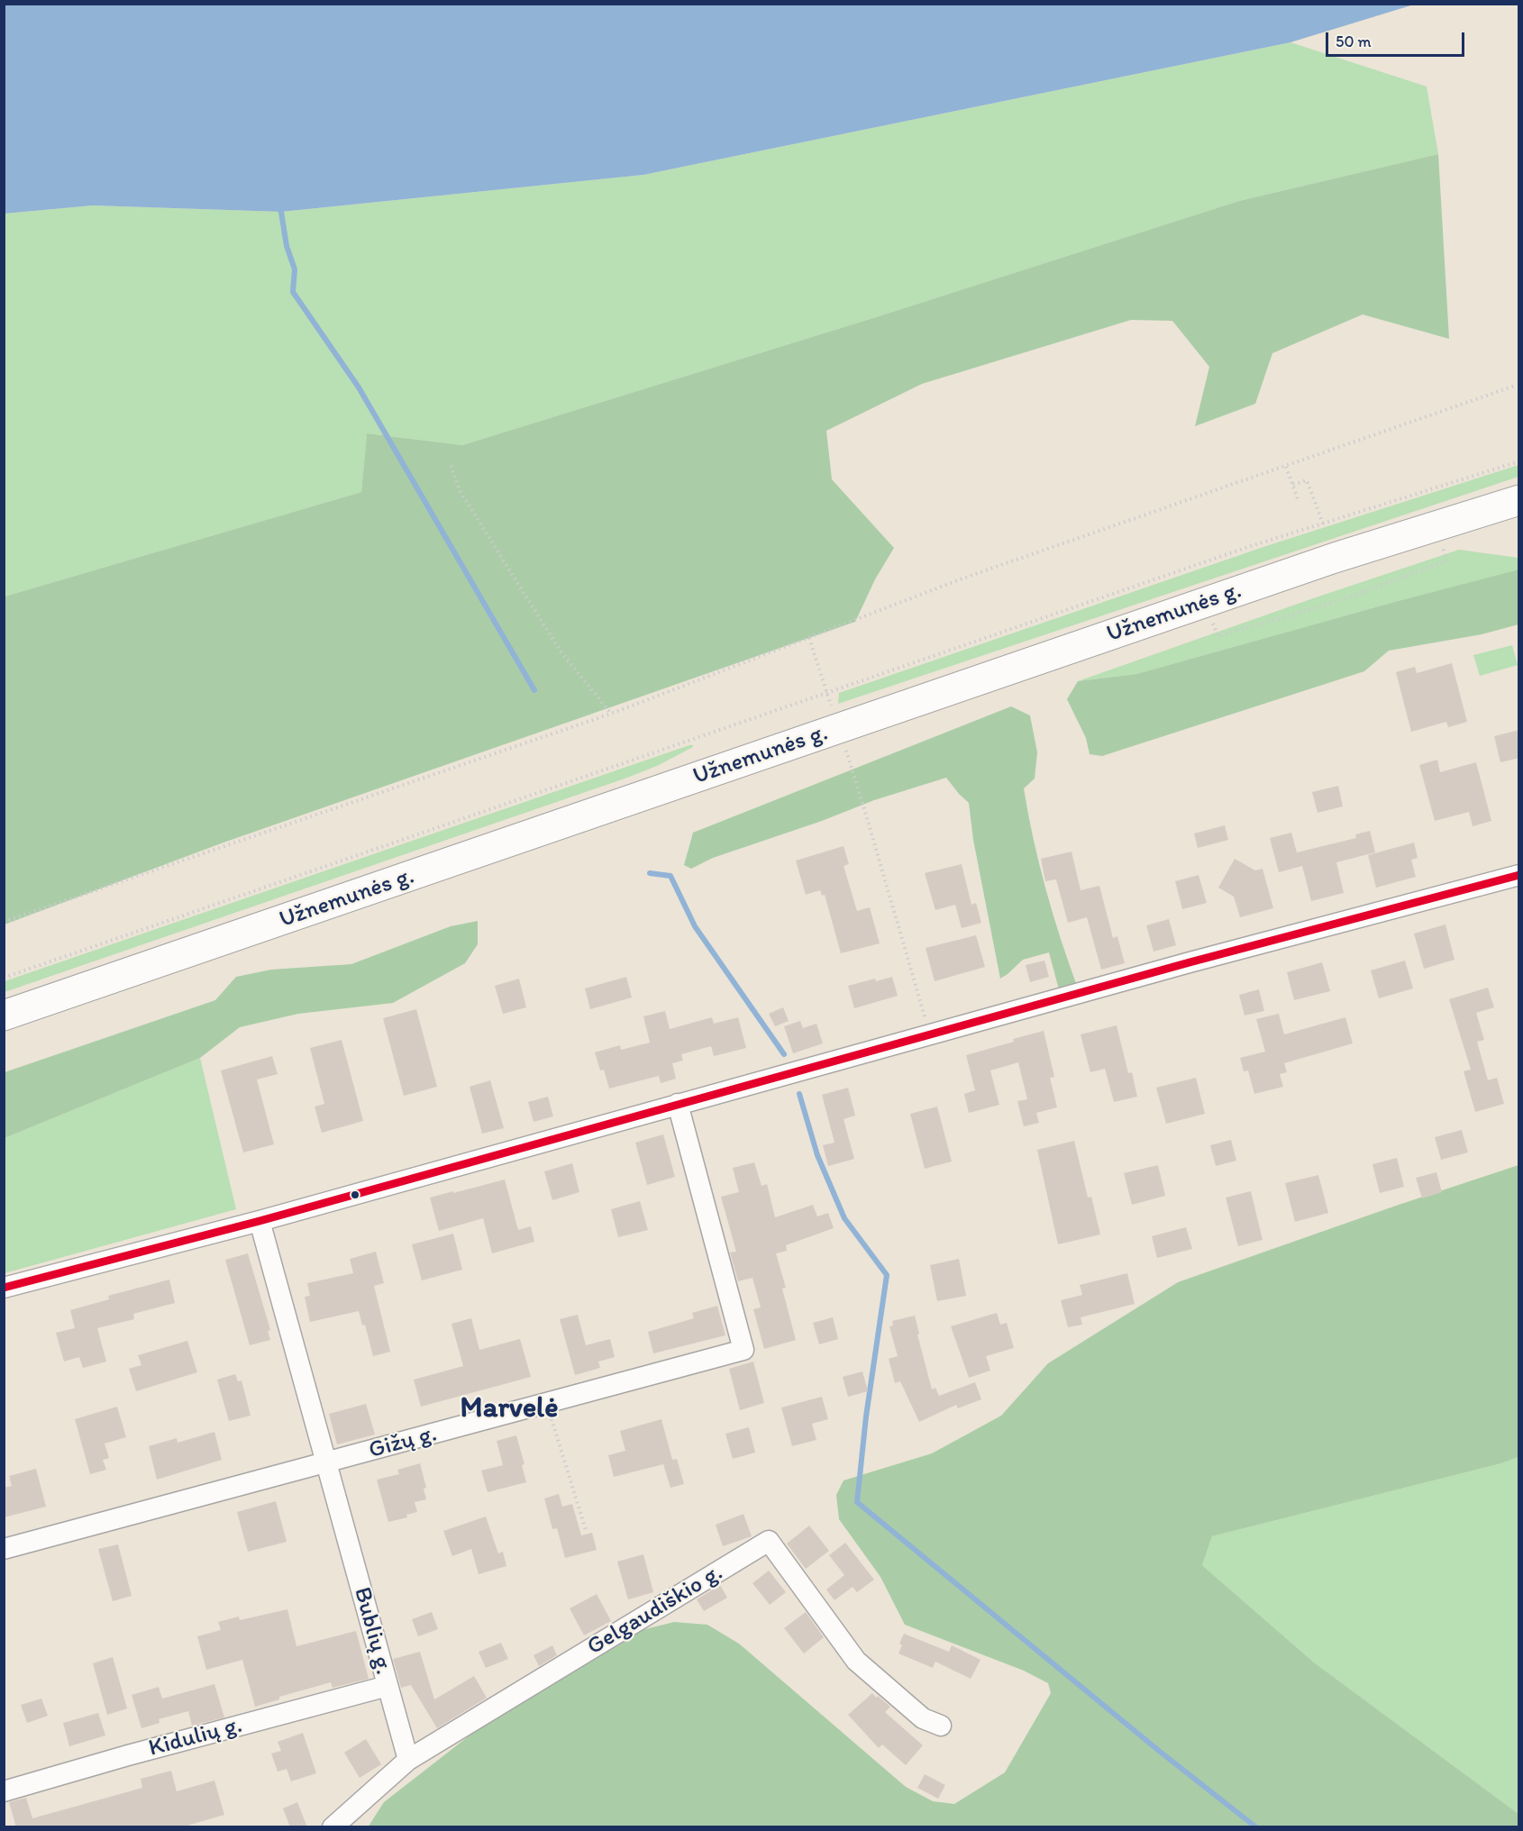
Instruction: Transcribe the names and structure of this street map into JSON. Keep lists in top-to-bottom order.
{
  "streets": {
    "main road": ["Užnemunės g."],
    "street": [
      "Gižų g.",
      "Gelgaudiškio g.",
      "Bublių g.",
      "Kidulių g."
    ]
  },
  "crossings": [
    ["Gižų g.", "Bublių g."],
    ["Gelgaudiškio g.", "Bublių g."],
    ["Bublių g.", "Kidulių g."]
  ],
  "districts": ["Marvelė"],
  "scale_bar": "50 m"
}
